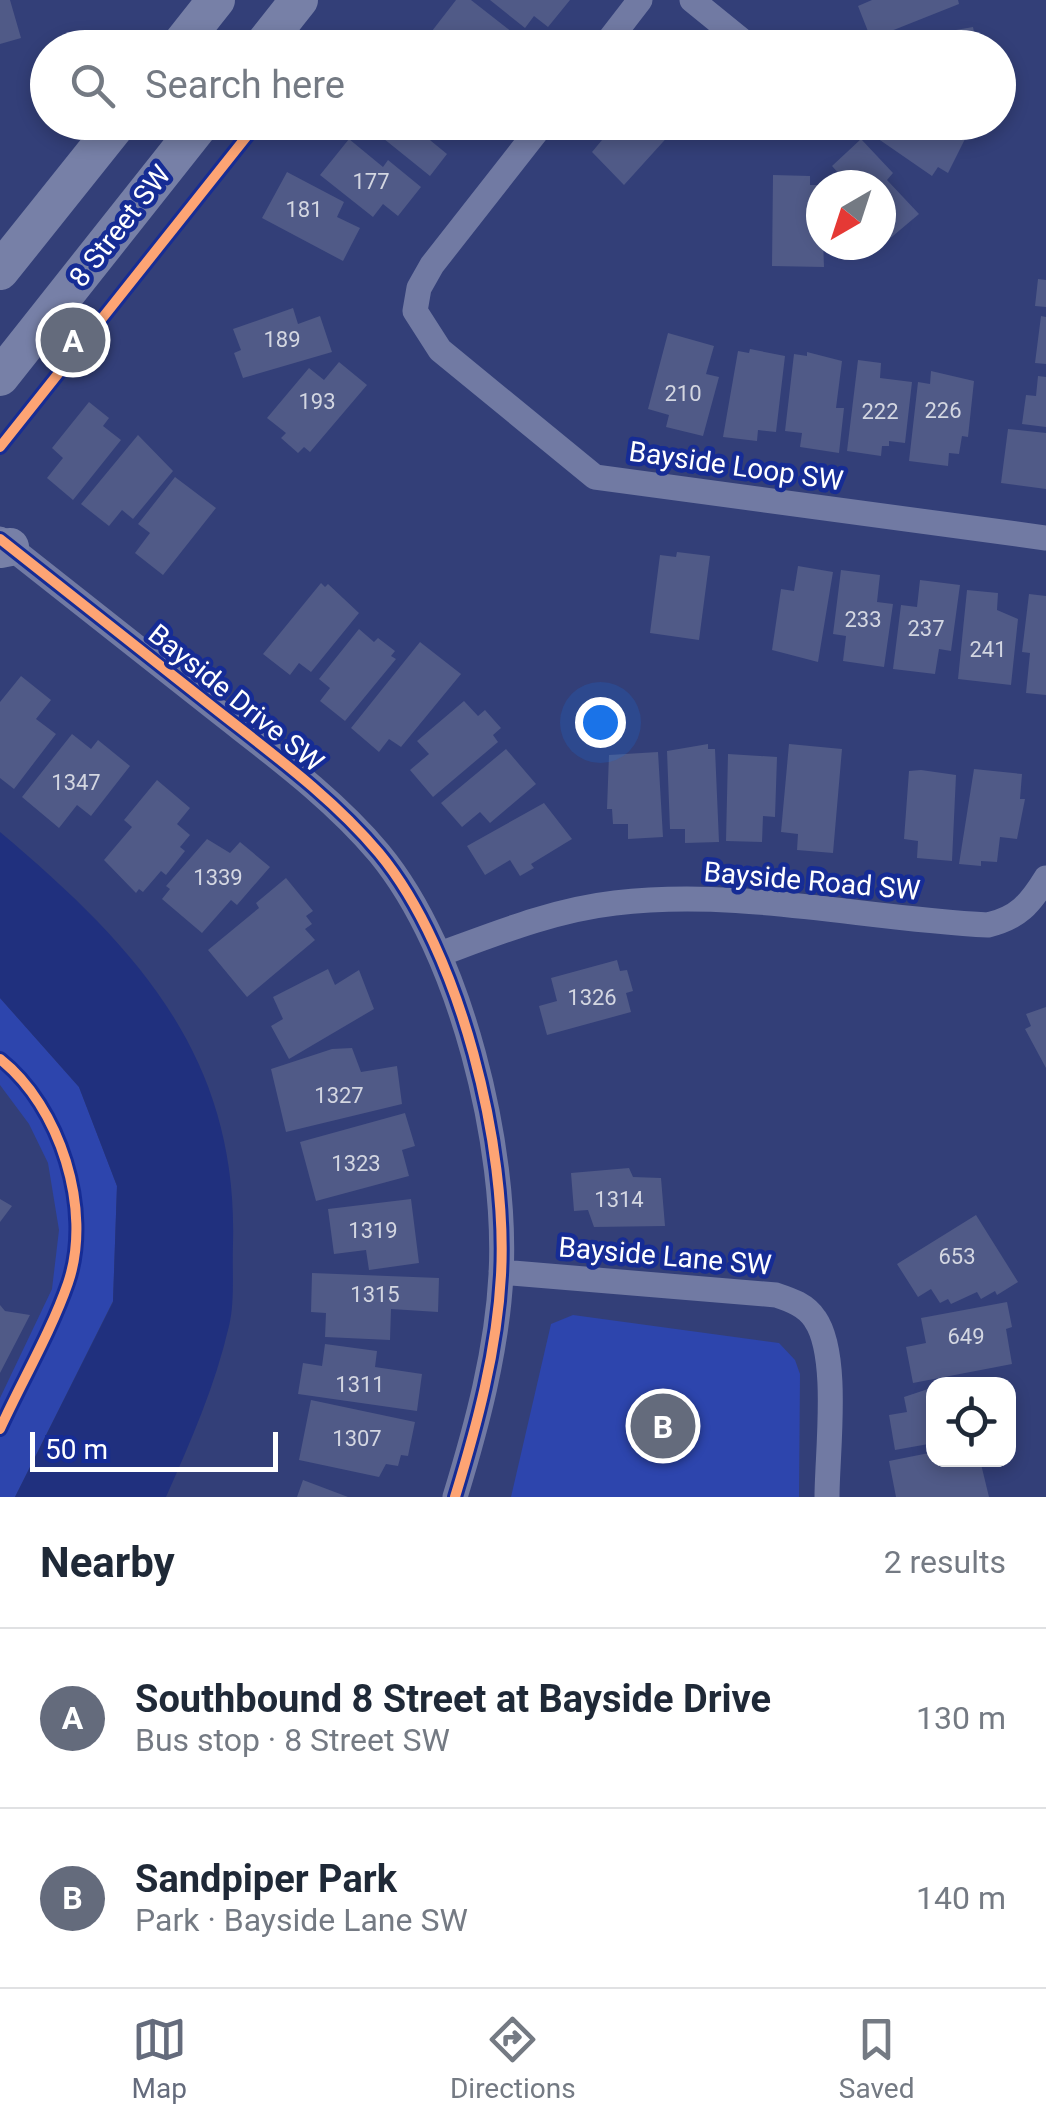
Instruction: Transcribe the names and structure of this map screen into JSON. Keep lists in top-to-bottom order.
{
  "streets": {
    "main road": ["8 Street SW"],
    "street": [
      "Bayside Loop SW",
      "Bayside Drive SW",
      "Bayside Road SW",
      "Bayside Lane SW"
    ]
  },
  "crossings": [
    ["Bayside Drive SW", "Bayside Road SW"],
    ["Bayside Drive SW", "Bayside Lane SW"]
  ],
  "house_numbers": [
    "177",
    "181",
    "189",
    "210",
    "193",
    "226",
    "222",
    "233",
    "237",
    "241",
    "1347",
    "1339",
    "1326",
    "1327",
    "1323",
    "1314",
    "1319",
    "653",
    "1315",
    "649",
    "1311",
    "1307"
  ],
  "scale_bar": "50 m",
  "north": "bottom left",
  "page": {
    "search": "Search here",
    "pins": ["A", "B"],
    "scale": "50 m",
    "heading": ["Nearby", "2 results"],
    "list": [
      {
        "mark": "A",
        "name": "Southbound 8 Street at Bayside Drive",
        "note": "Bus stop · 8 Street SW",
        "value": "130 m"
      },
      {
        "mark": "B",
        "name": "Sandpiper Park",
        "note": "Park · Bayside Lane SW",
        "value": "140 m"
      }
    ],
    "nav": ["Map", "Directions", "Saved"]
  }
}
